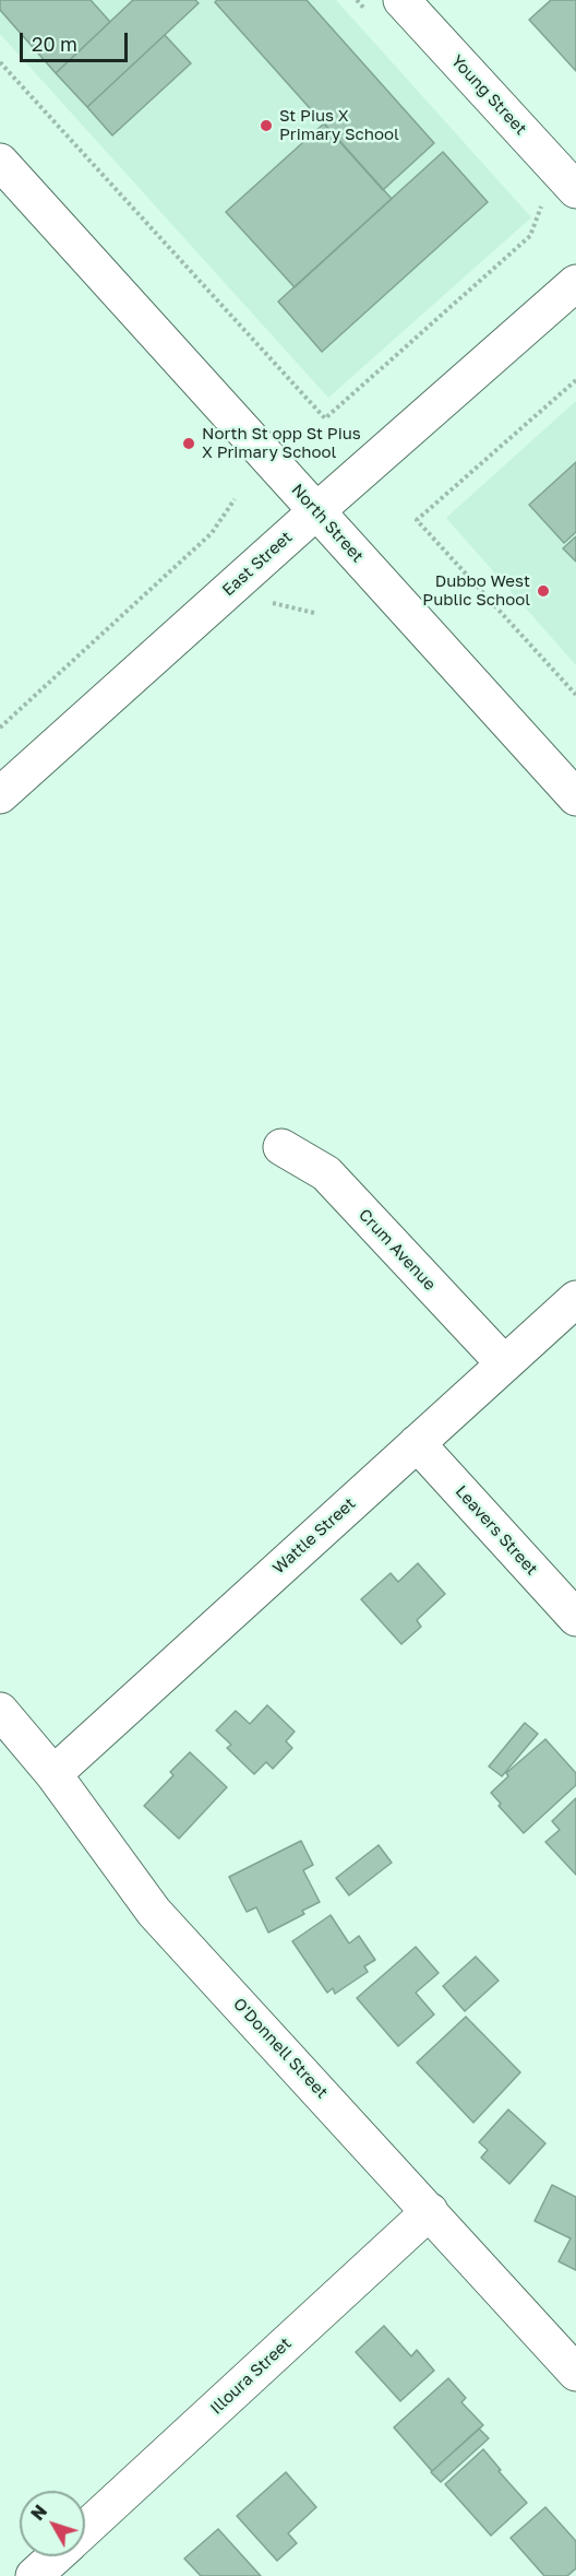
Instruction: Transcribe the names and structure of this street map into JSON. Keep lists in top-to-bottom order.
{
  "streets": {
    "street": [
      "Young Street",
      "North Street",
      "East Street",
      "Crum Avenue",
      "Leavers Street",
      "Wattle Street",
      "O'Donnell Street",
      "Illoura Street"
    ]
  },
  "crossings": [
    ["North Street", "East Street"],
    ["Crum Avenue", "Wattle Street"],
    ["Leavers Street", "Wattle Street"],
    ["Wattle Street", "O'Donnell Street"],
    ["O'Donnell Street", "Illoura Street"]
  ],
  "places": ["St Pius X Primary School", "North St opp St Pius X Primary School", "Dubbo West Public School"],
  "scale_bar": "20 m",
  "north": "top left"
}
